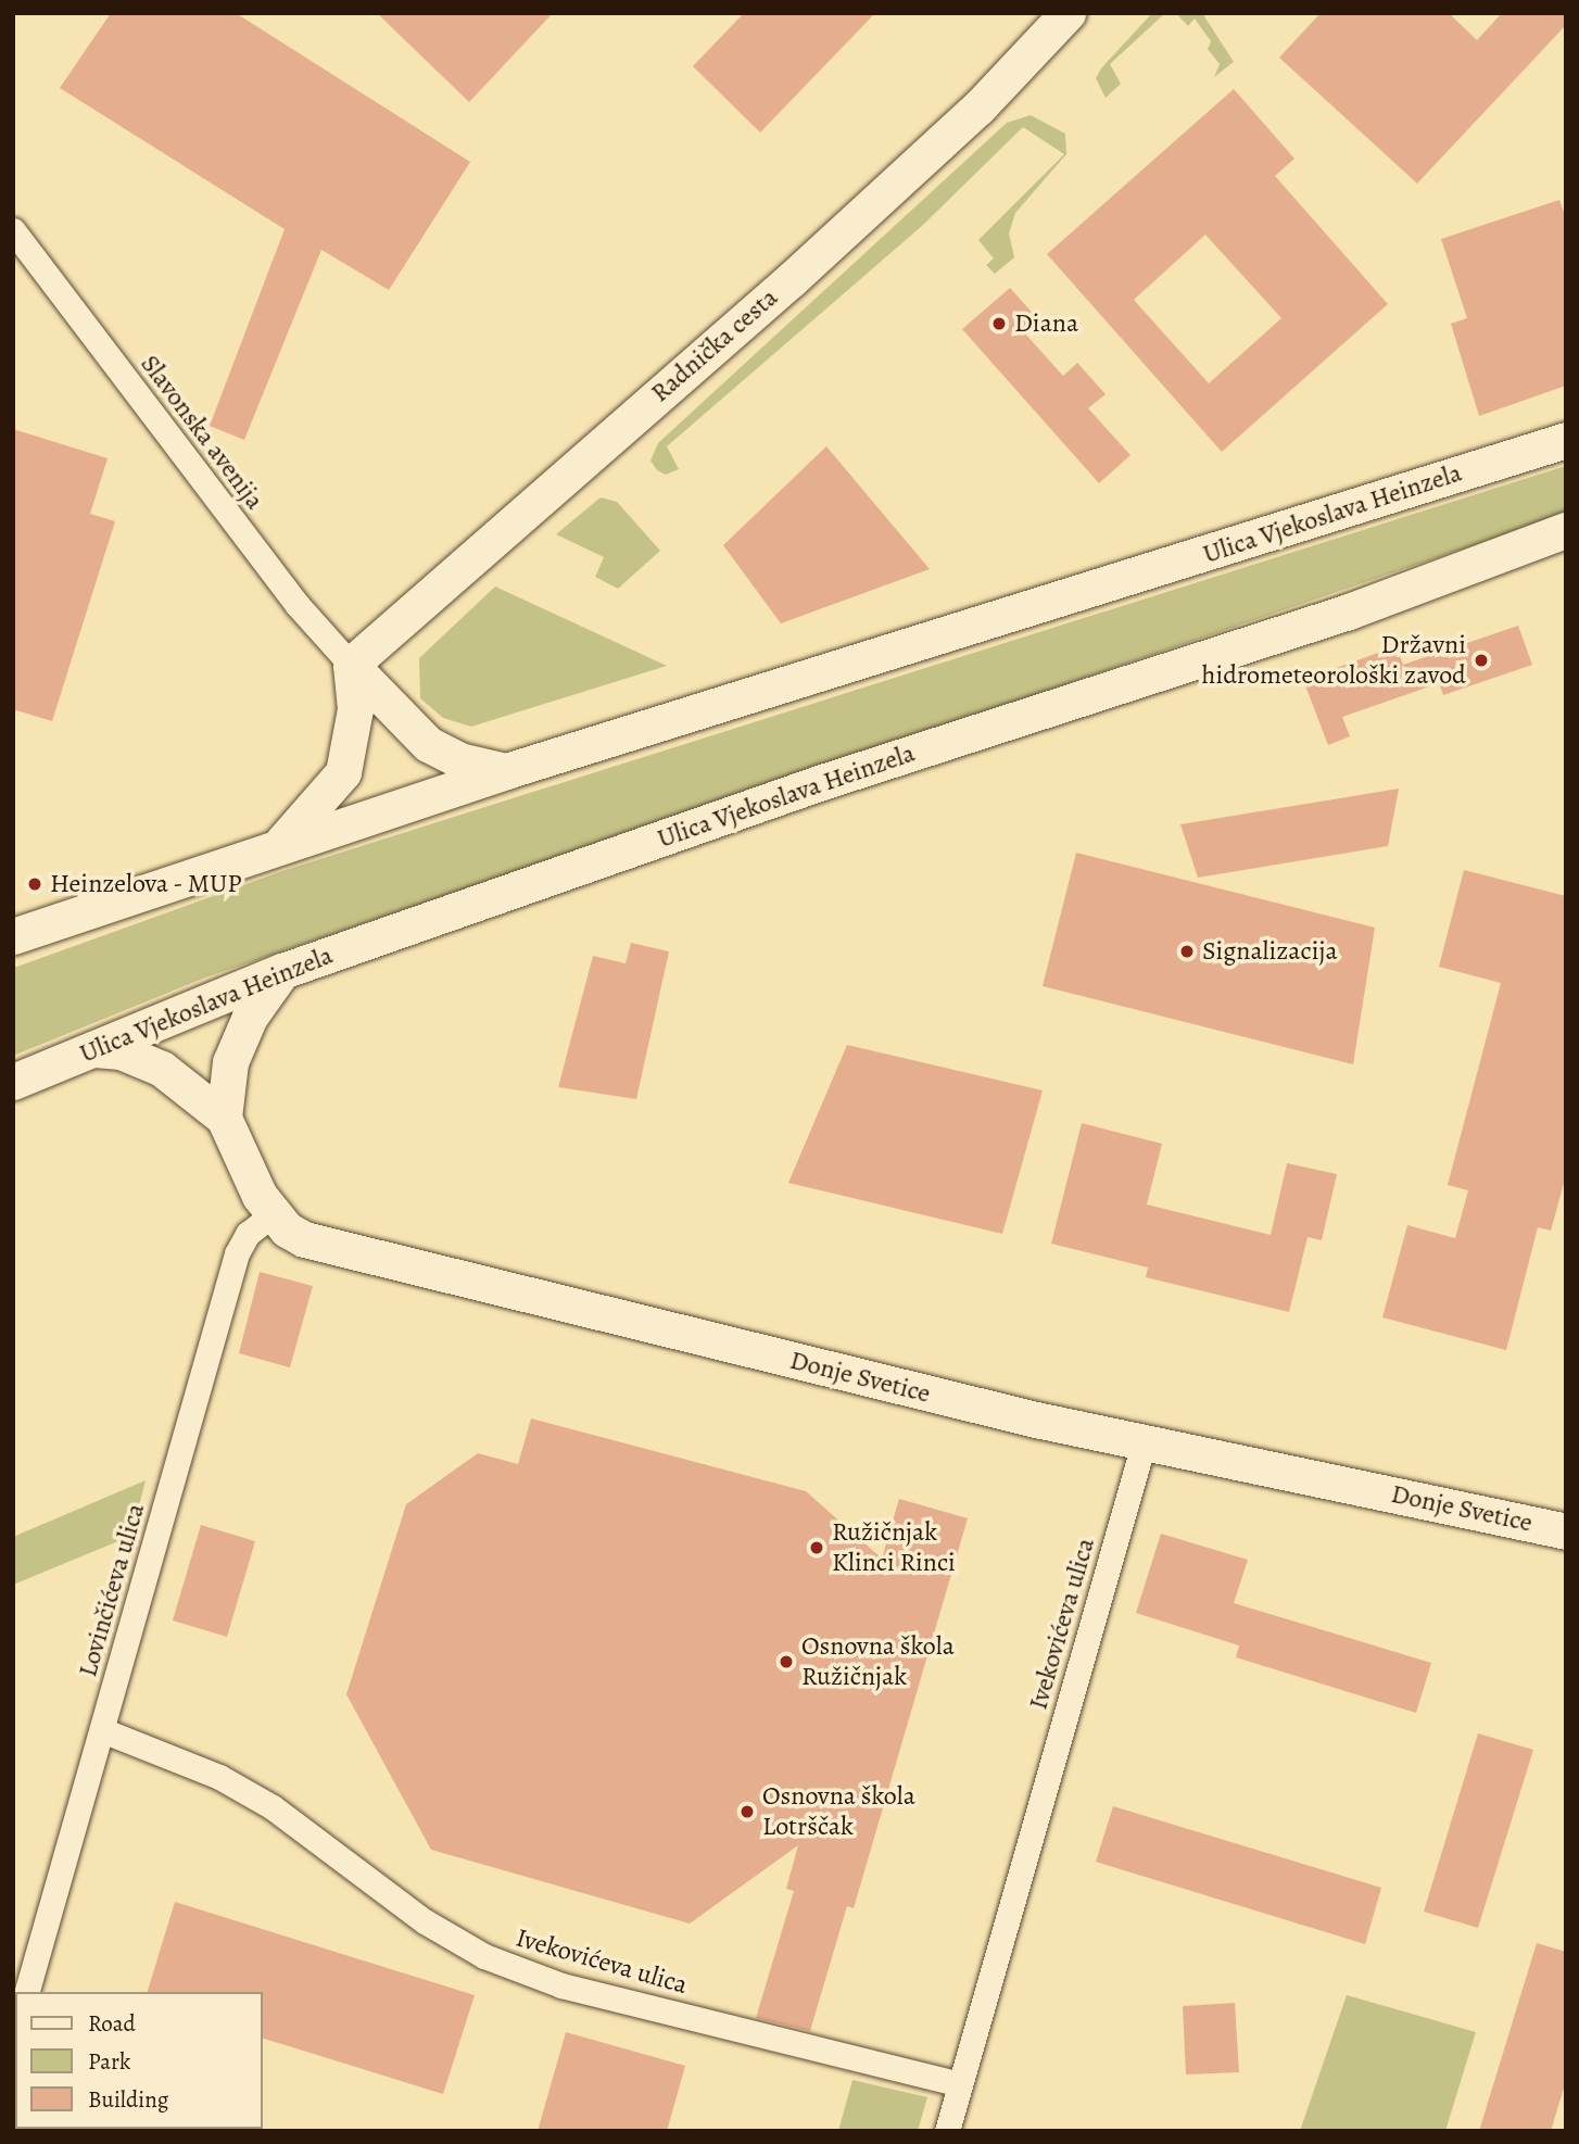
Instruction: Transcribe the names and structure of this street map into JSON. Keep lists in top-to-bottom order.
{
  "streets": {
    "main road": ["Radnička cesta", "Ulica Vjekoslava Heinzela", "Donje Svetice"],
    "street": ["Slavonska avenija", "Lovinčićeva ulica", "Ivekovićeva ulica"]
  },
  "crossings": [
    ["Radnička cesta", "Slavonska avenija"],
    ["Donje Svetice", "Lovinčićeva ulica"],
    ["Donje Svetice", "Ivekovićeva ulica"],
    ["Lovinčićeva ulica", "Ivekovićeva ulica"]
  ],
  "places": [
    "Diana",
    "Državni hidrometeorološki zavod",
    "Heinzelova - MUP",
    "Signalizacija",
    "Ružičnjak Klinci Rinci",
    "Osnovna škola Ružičnjak",
    "Osnovna škola Lotrščak"
  ],
  "legend": ["Road", "Park", "Building"]
}
